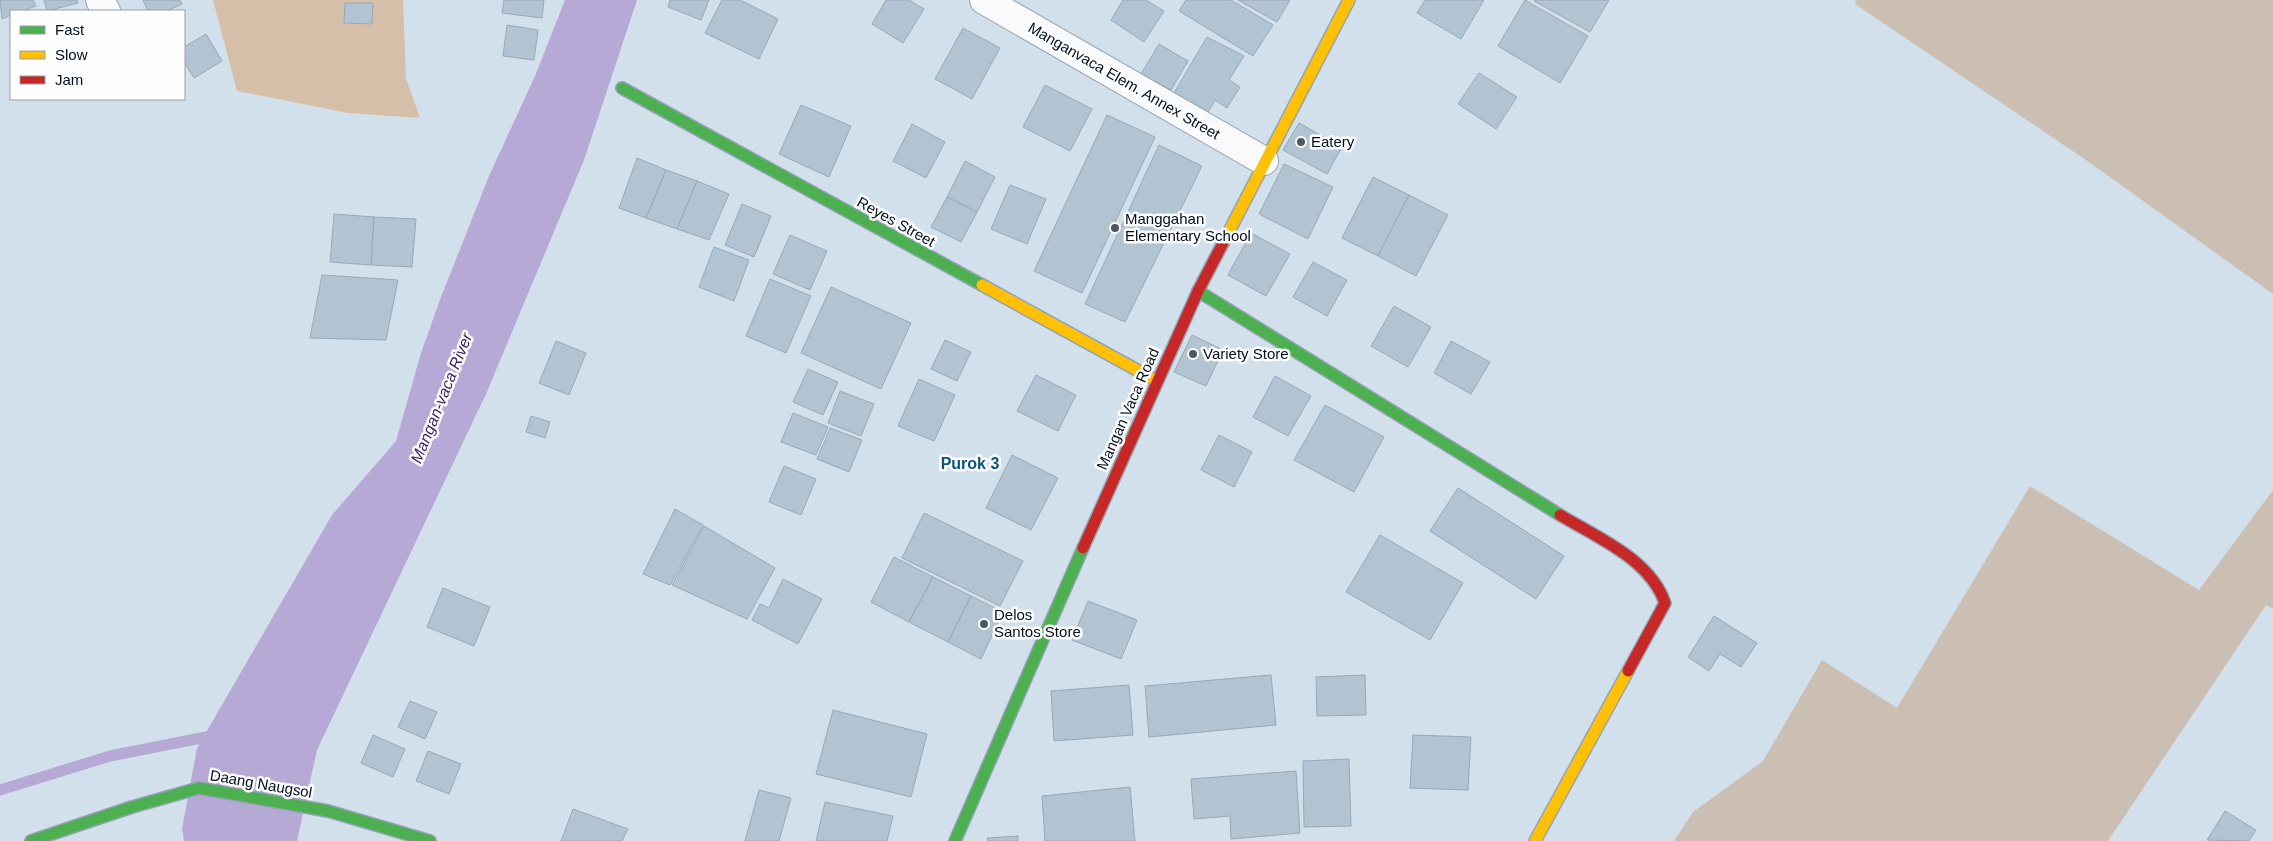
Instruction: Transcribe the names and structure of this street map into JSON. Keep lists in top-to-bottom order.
{
  "streets": {
    "street": [
      "Manganvaca Elem. Annex Street",
      "Reyes Street",
      "Mangan Vaca Road",
      "Daang Naugsol"
    ]
  },
  "crossings": [
    ["Manganvaca Elem. Annex Street", "Mangan Vaca Road"],
    ["Reyes Street", "Mangan Vaca Road"]
  ],
  "districts": ["Purok 3"],
  "water": ["Mangan-vaca River"],
  "places": [
    "Eatery",
    "Manggahan Elementary School",
    "Variety Store",
    "Delos Santos Store"
  ],
  "legend": ["Fast", "Slow", "Jam"]
}
